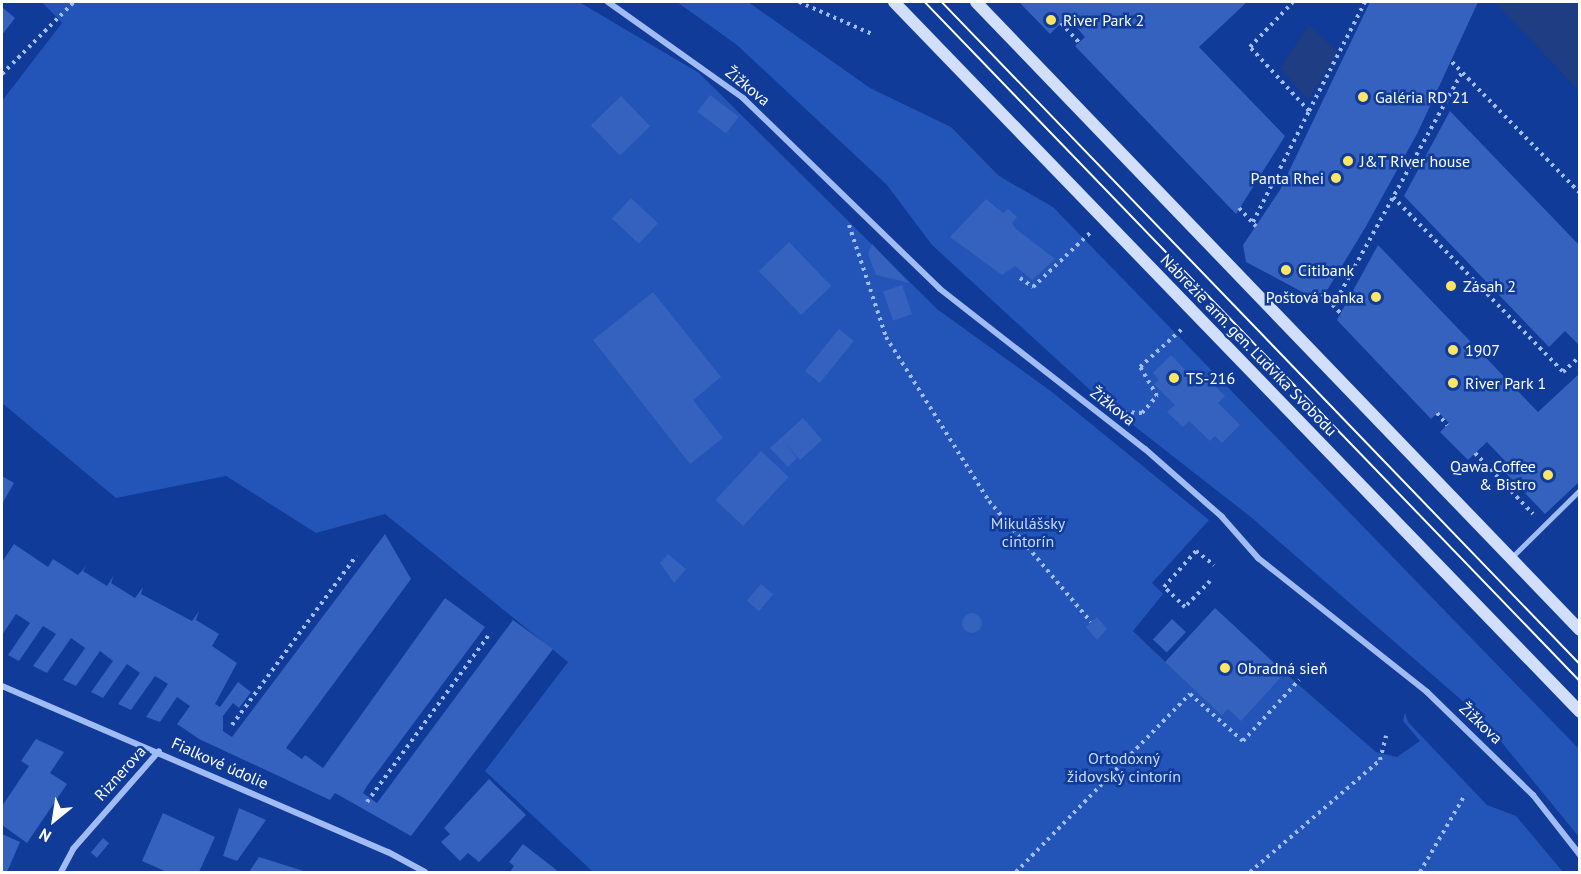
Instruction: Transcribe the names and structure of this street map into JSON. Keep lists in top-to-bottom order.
{
  "streets": {
    "main road": ["Nábrežie arm. gen. Ludvíka Svobodu"],
    "street": ["Žižkova", "Fialkové údolie", "Riznerova"]
  },
  "crossings": [
    ["Fialkové údolie", "Riznerova"]
  ],
  "parks": ["Mikulášsky cintorín", "Ortodoxný židovský cintorín"],
  "places": [
    "River Park 2",
    "Galéria RD 21",
    "J&T River house",
    "Panta Rhei",
    "Citibank",
    "Zásah 2",
    "Poštová banka",
    "1907",
    "TS-216",
    "River Park 1",
    "Qawa Coffee & Bistro",
    "Obradná sieň"
  ],
  "north": "bottom left"
}
